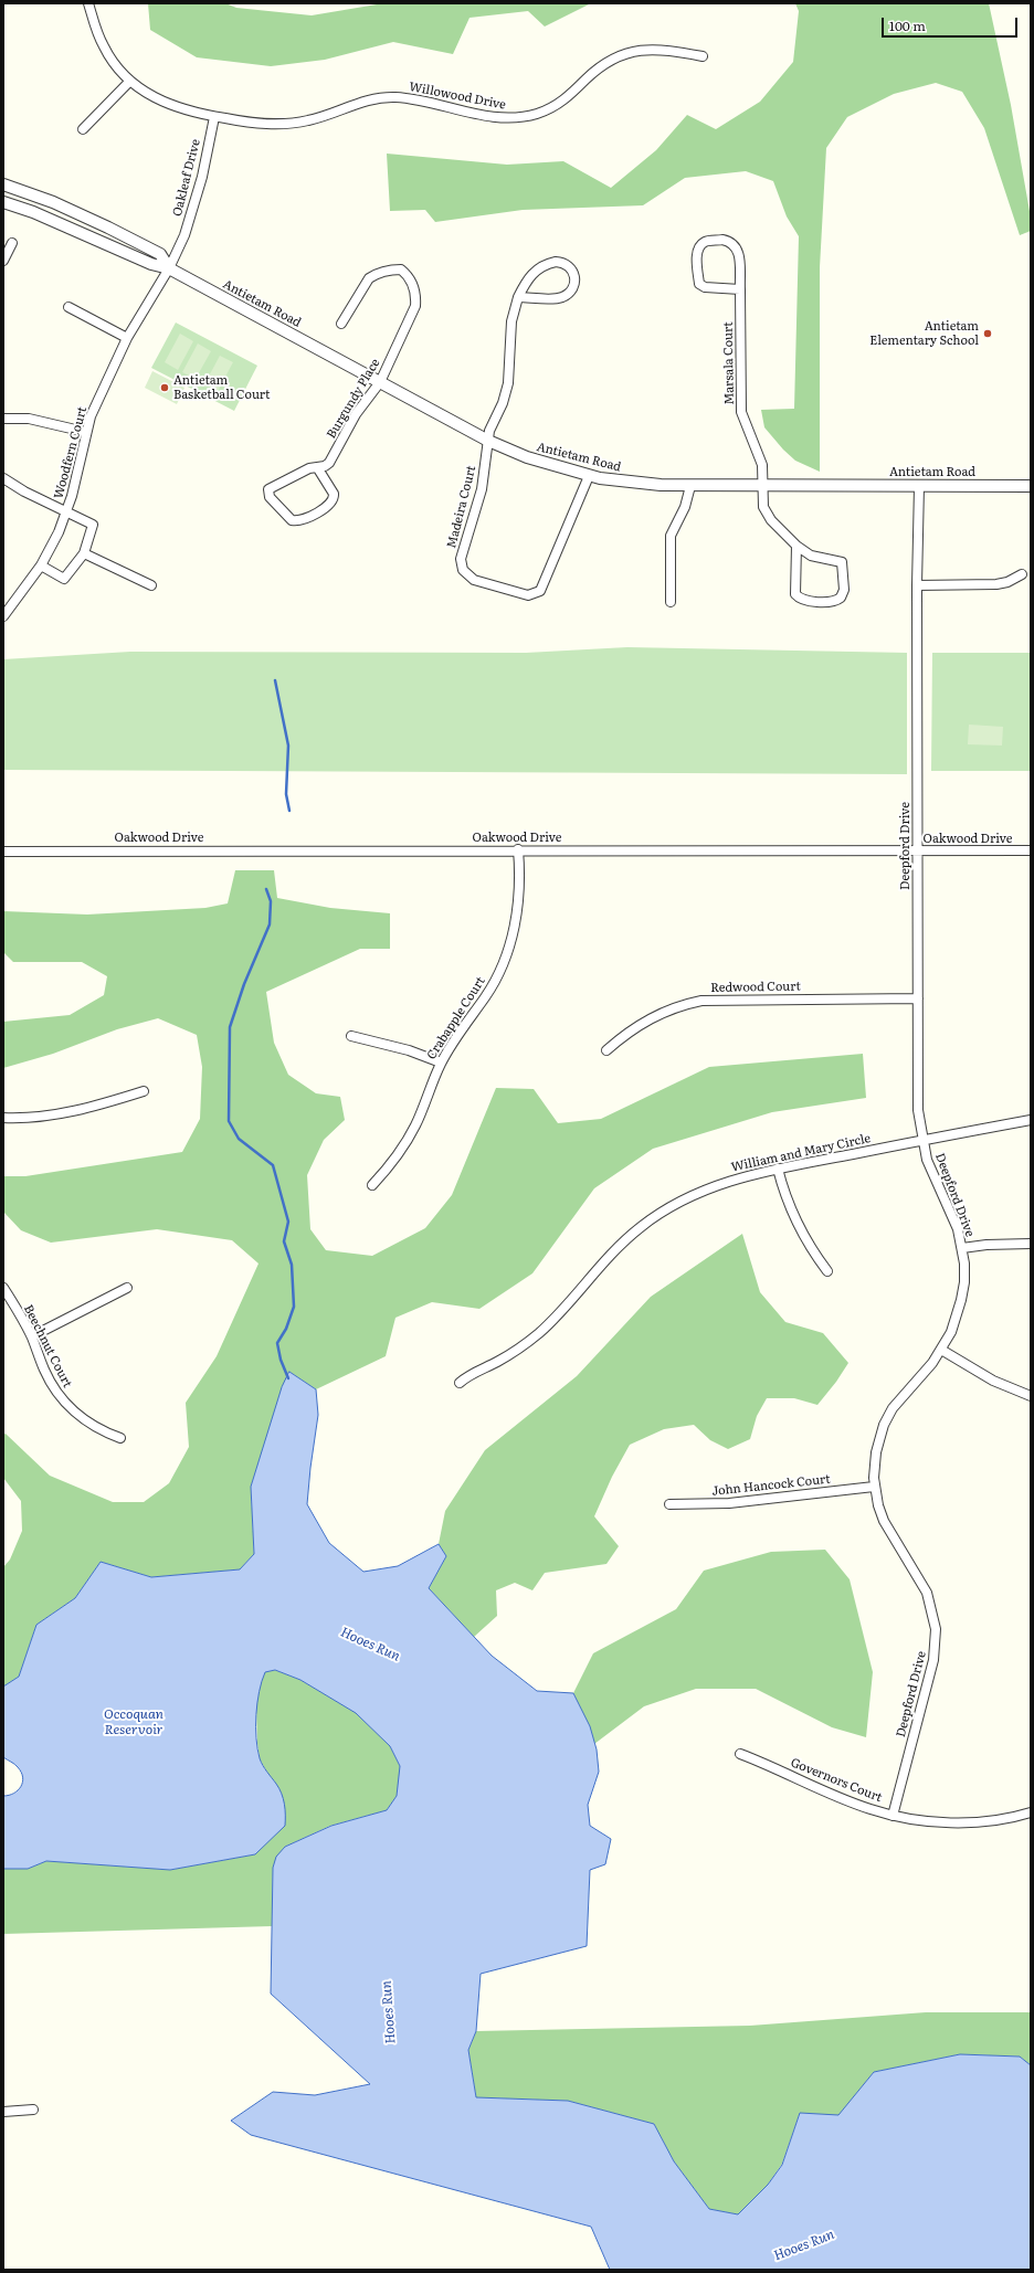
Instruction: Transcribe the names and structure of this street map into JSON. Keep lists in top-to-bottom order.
{
  "streets": {
    "street": [
      "Willowood Drive",
      "Oakleaf Drive",
      "Antietam Road",
      "Marsala Court",
      "Burgundy Place",
      "Woodfern Court",
      "Madeira Court",
      "Oakwood Drive",
      "Deepford Drive",
      "Redwood Court",
      "Crabapple Court",
      "William and Mary Circle",
      "Beechnut Court",
      "John Hancock Court",
      "Governors Court"
    ]
  },
  "crossings": [
    ["Willowood Drive", "Oakleaf Drive"],
    ["Oakleaf Drive", "Antietam Road"],
    ["Oakleaf Drive", "Woodfern Court"],
    ["Antietam Road", "Marsala Court"],
    ["Antietam Road", "Burgundy Place"],
    ["Antietam Road", "Woodfern Court"],
    ["Antietam Road", "Madeira Court"],
    ["Antietam Road", "Deepford Drive"],
    ["Oakwood Drive", "Deepford Drive"],
    ["Oakwood Drive", "Crabapple Court"],
    ["Deepford Drive", "Redwood Court"],
    ["Deepford Drive", "William and Mary Circle"],
    ["Deepford Drive", "John Hancock Court"],
    ["Deepford Drive", "Governors Court"]
  ],
  "water": ["Hooes Run", "Occoquan Reservoir"],
  "places": ["Antietam Elementary School", "Antietam Basketball Court"],
  "scale_bar": "100 m"
}
